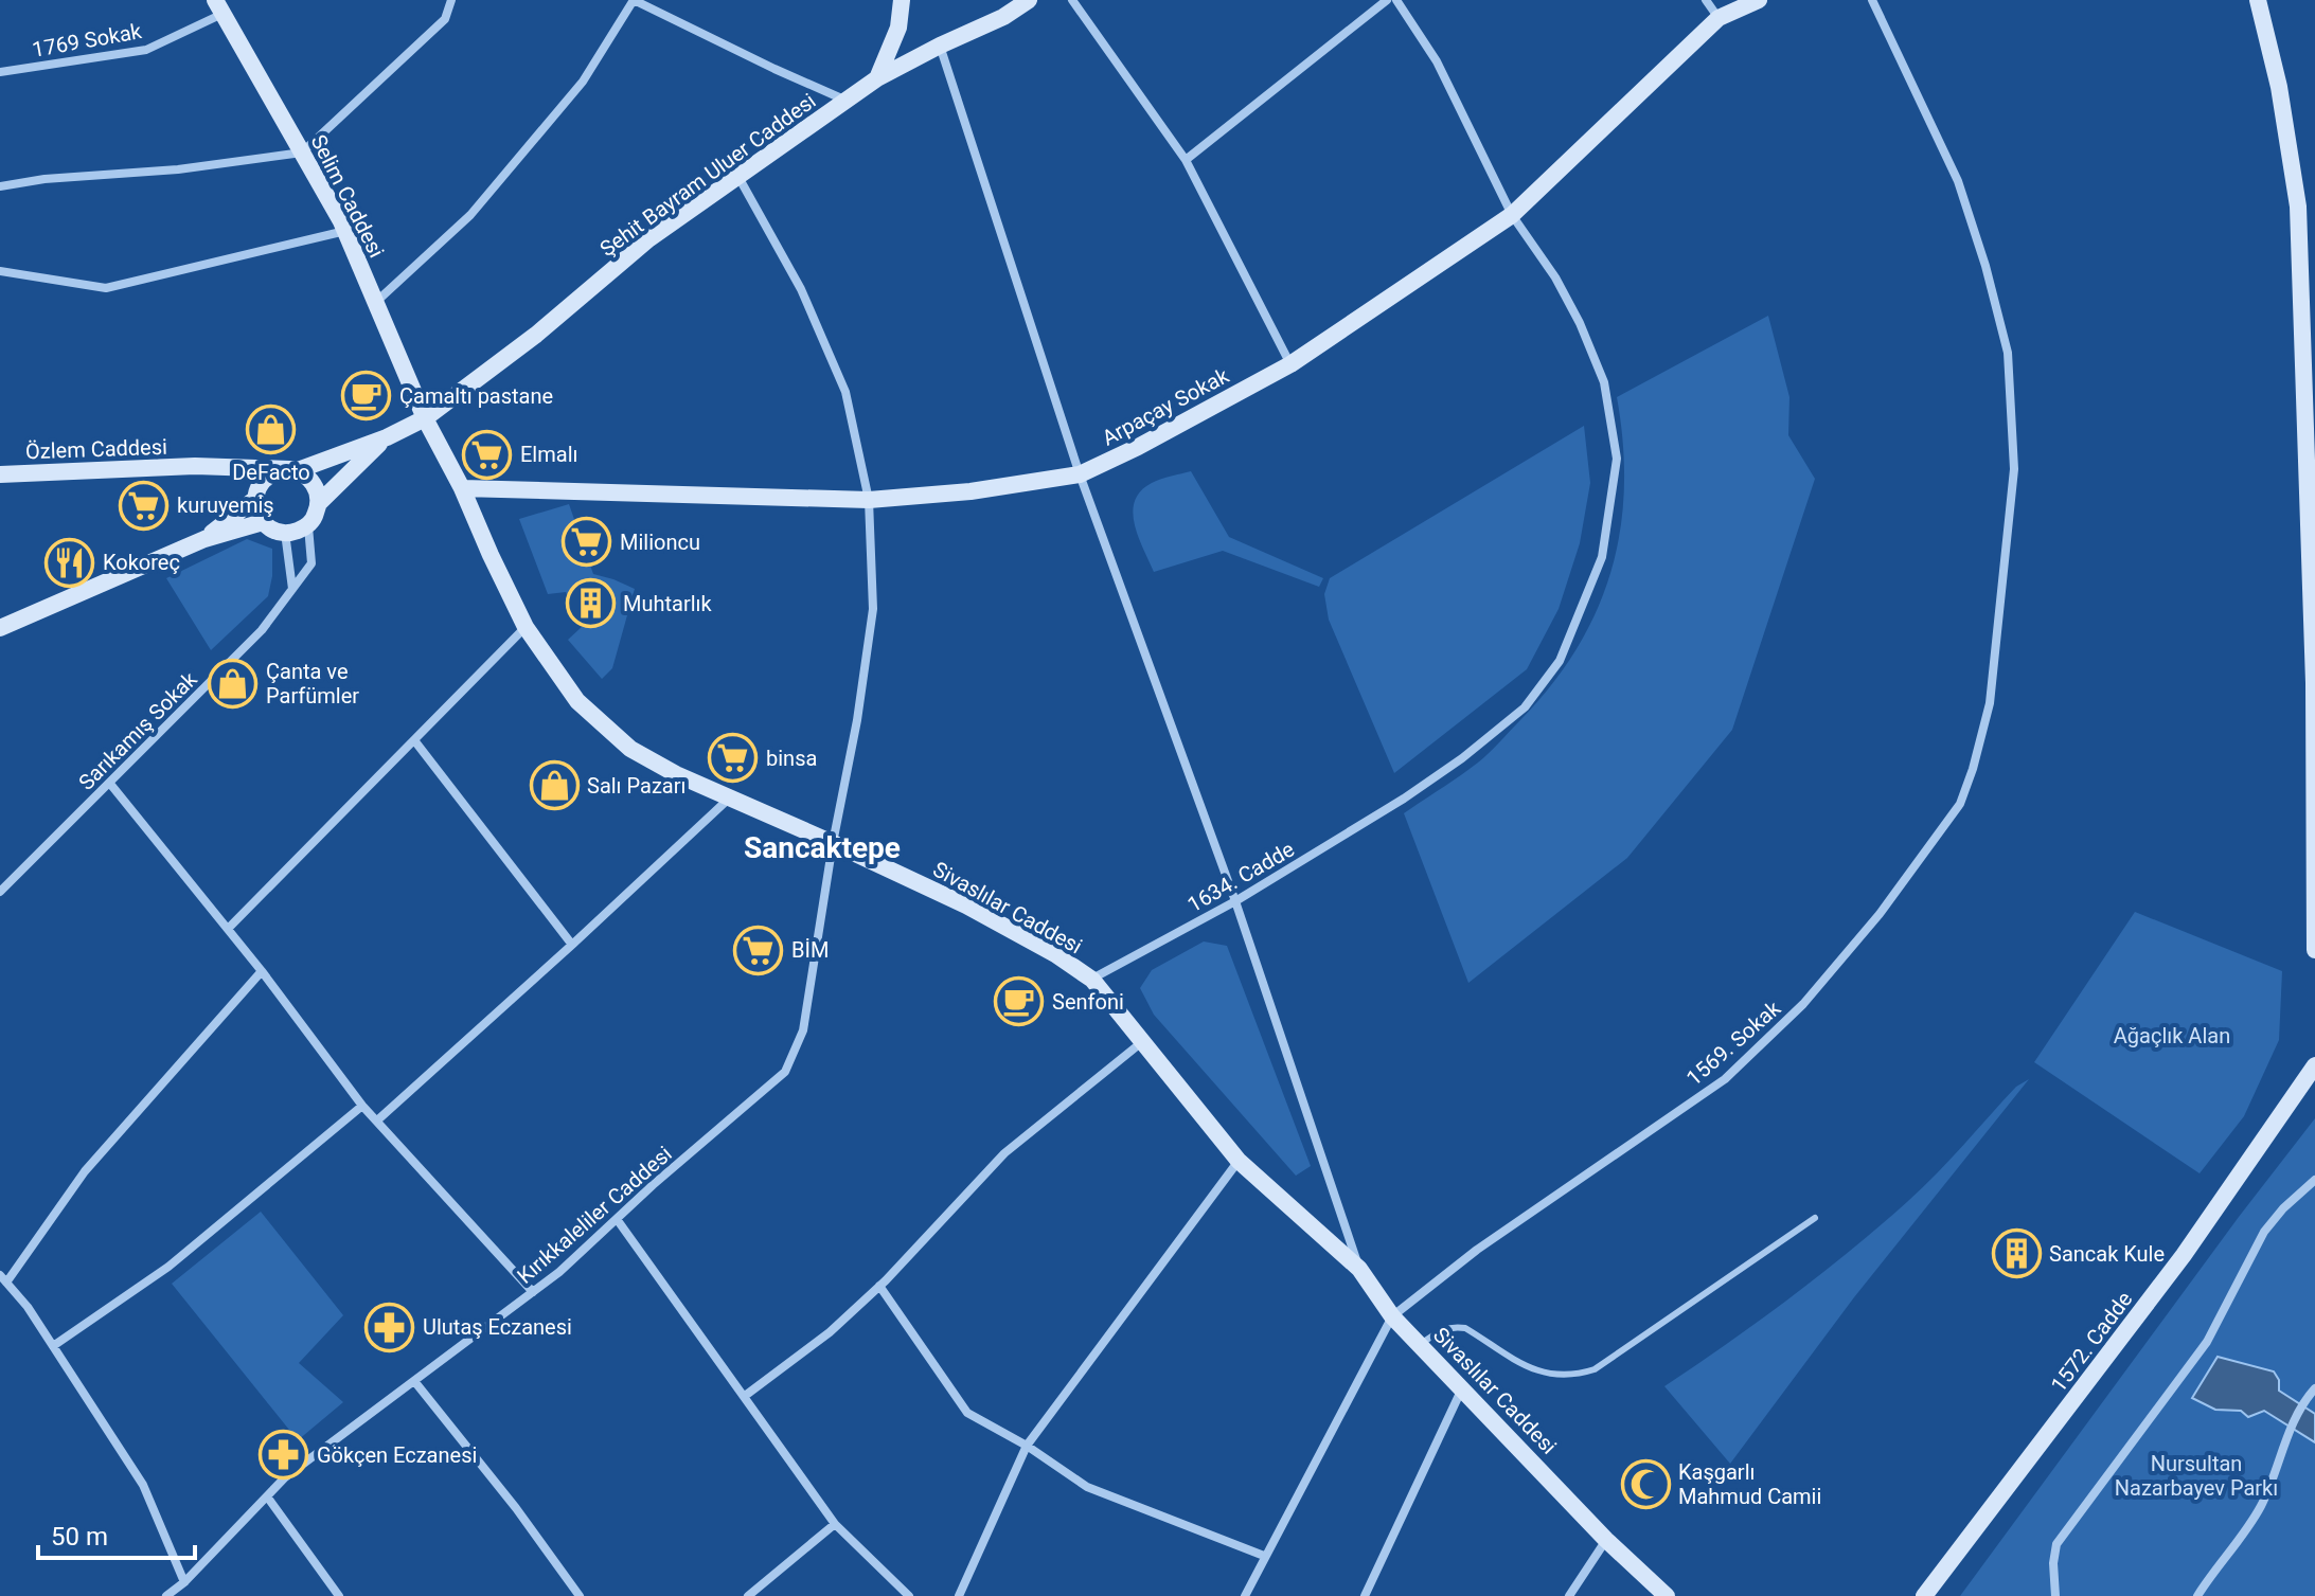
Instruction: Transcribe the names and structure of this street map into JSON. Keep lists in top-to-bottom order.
{
  "streets": {
    "main road": [
      "Şehit Bayram Uluer Caddesi",
      "Selim Caddesi",
      "Arpaçay Sokak",
      "Özlem Caddesi",
      "Sivaslılar Caddesi",
      "1572. Cadde"
    ],
    "street": [
      "1769 Sokak",
      "Sarıkamış Sokak",
      "1634. Cadde",
      "1569. Sokak",
      "Kırıkkaleliler Caddesi"
    ]
  },
  "crossings": [
    ["1769 Sokak", "Selim Caddesi"],
    ["Şehit Bayram Uluer Caddesi", "Selim Caddesi"],
    ["Şehit Bayram Uluer Caddesi", "Sivaslılar Caddesi"],
    ["Şehit Bayram Uluer Caddesi", "Kırıkkaleliler Caddesi"],
    ["Selim Caddesi", "Sivaslılar Caddesi"],
    ["Arpaçay Sokak", "1634. Cadde"],
    ["Arpaçay Sokak", "Sivaslılar Caddesi"],
    ["Arpaçay Sokak", "Kırıkkaleliler Caddesi"],
    ["Özlem Caddesi", "Sarıkamış Sokak"],
    ["1634. Cadde", "Sivaslılar Caddesi"],
    ["Sivaslılar Caddesi", "1569. Sokak"],
    ["Sivaslılar Caddesi", "Kırıkkaleliler Caddesi"]
  ],
  "districts": ["Sancaktepe"],
  "parks": ["Ağaçlık Alan", "Nursultan Nazarbayev Parkı"],
  "places": {
    "cafe": ["Çamaltı pastane", "Senfoni"],
    "shop": ["DeFacto", "Çanta ve Parfümler", "Salı Pazarı"],
    "supermarket": [
      "Elmalı",
      "kuruyemiş",
      "Milioncu",
      "binsa",
      "BİM"
    ],
    "restaurant": ["Kokoreç"],
    "building": ["Muhtarlık", "Sancak Kule"],
    "pharmacy": ["Ulutaş Eczanesi", "Gökçen Eczanesi"],
    "mosque": ["Kaşgarlı Mahmud Camii"]
  },
  "scale_bar": "50 m"
}
